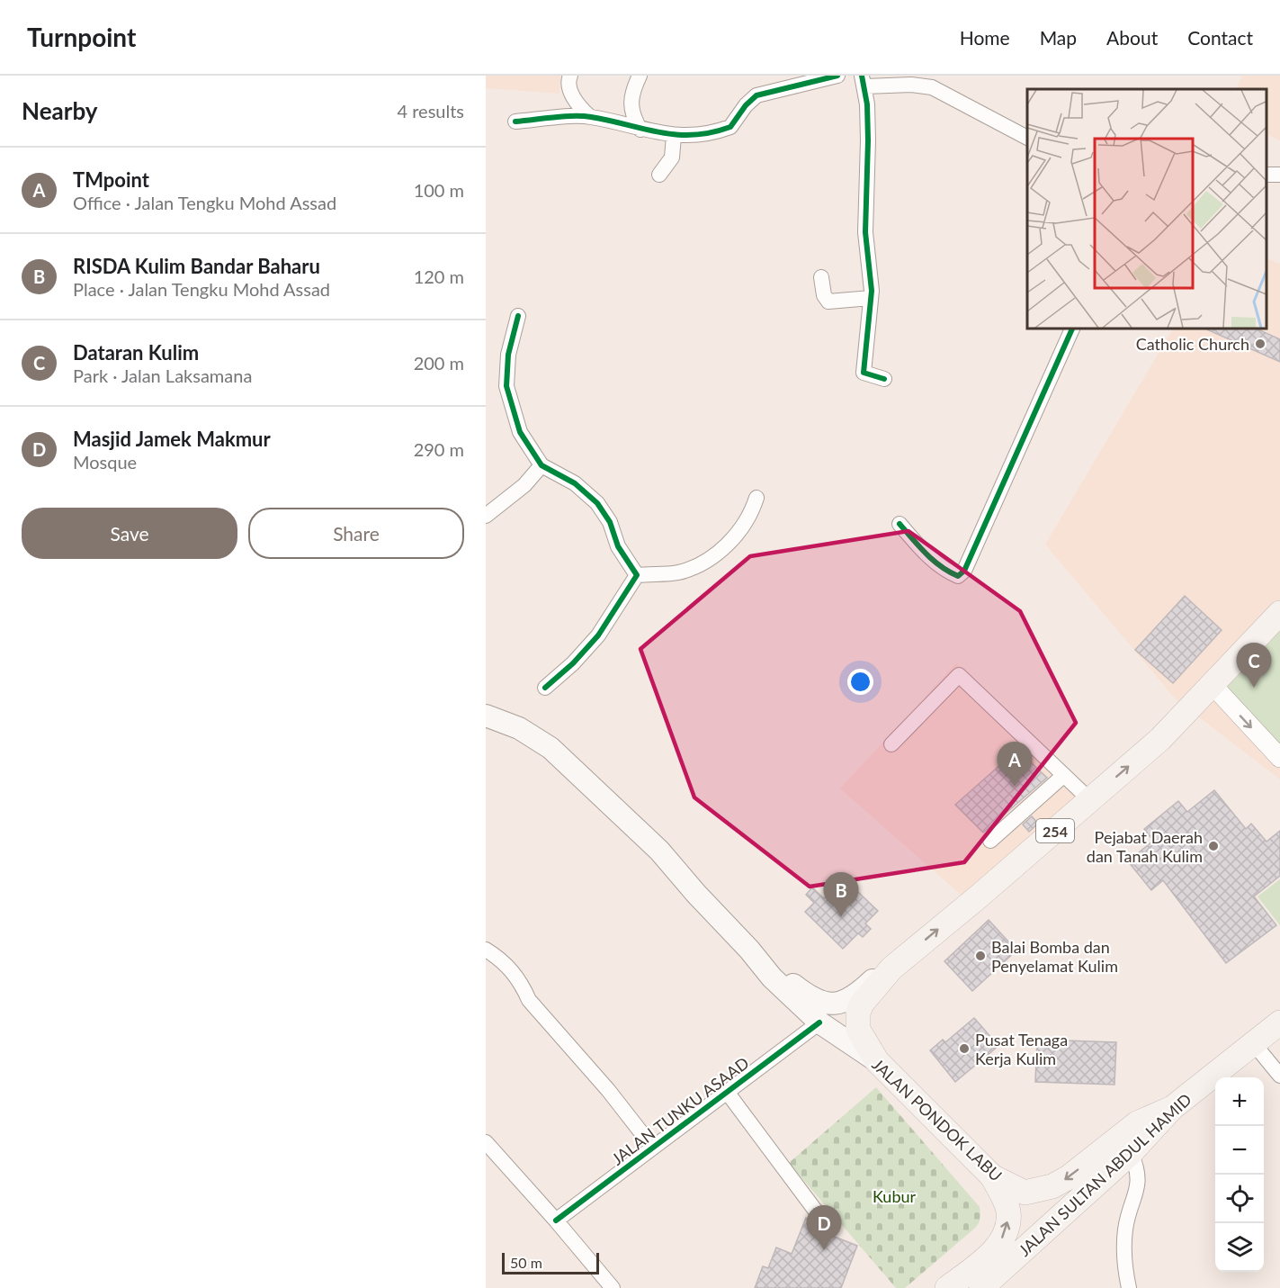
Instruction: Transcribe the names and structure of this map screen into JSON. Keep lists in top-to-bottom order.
{
  "streets": {
    "main road": ["254", "JALAN PONDOK LABU", "JALAN SULTAN ABDUL HAMID"],
    "street": ["JALAN TUNKU ASAAD"]
  },
  "crossings": [
    ["254", "JALAN PONDOK LABU"],
    ["JALAN TUNKU ASAAD", "JALAN PONDOK LABU"],
    ["JALAN PONDOK LABU", "JALAN SULTAN ABDUL HAMID"]
  ],
  "one_way": ["JALAN PONDOK LABU"],
  "parks": ["Kubur"],
  "places": [
    "Catholic Church",
    "Pejabat Daerah dan Tanah Kulim",
    "Balai Bomba dan Penyelamat Kulim",
    "Pusat Tenaga Kerja Kulim"
  ],
  "scale_bar": "50 m",
  "page": {
    "header": "Turnpoint",
    "nav": [
      "Home",
      "Map",
      "About",
      "Contact"
    ],
    "heading": ["Nearby", "4 results"],
    "list": [
      {
        "mark": "A",
        "name": "TMpoint",
        "note": "Office · Jalan Tengku Mohd Assad",
        "value": "100 m"
      },
      {
        "mark": "B",
        "name": "RISDA Kulim Bandar Baharu",
        "note": "Place · Jalan Tengku Mohd Assad",
        "value": "120 m"
      },
      {
        "mark": "C",
        "name": "Dataran Kulim",
        "note": "Park · Jalan Laksamana",
        "value": "200 m"
      },
      {
        "mark": "D",
        "name": "Masjid Jamek Makmur",
        "note": "Mosque",
        "value": "290 m"
      }
    ],
    "buttons": ["Save", "Share"],
    "pins": [
      "C",
      "A",
      "B",
      "D"
    ],
    "map_buttons": ["+", "−"],
    "scale": "50 m"
  }
}
